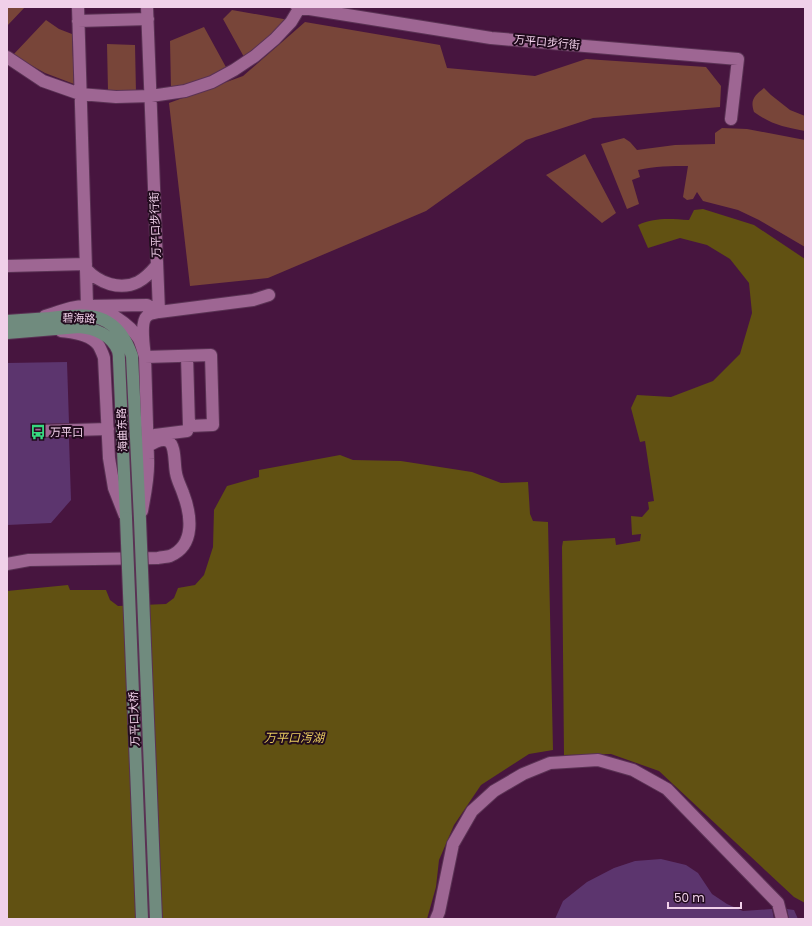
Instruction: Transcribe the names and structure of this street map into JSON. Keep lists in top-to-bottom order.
{
  "streets": {
    "main road": ["碧海路", "海曲东路", "万平口大桥"],
    "street": ["万平口步行街"]
  },
  "crossings": [
    ["碧海路", "海曲东路"],
    ["海曲东路", "万平口大桥"]
  ],
  "water": ["万平口泻湖"],
  "places": {
    "bus stop": ["万平口"]
  },
  "scale_bar": "50 m"
}
